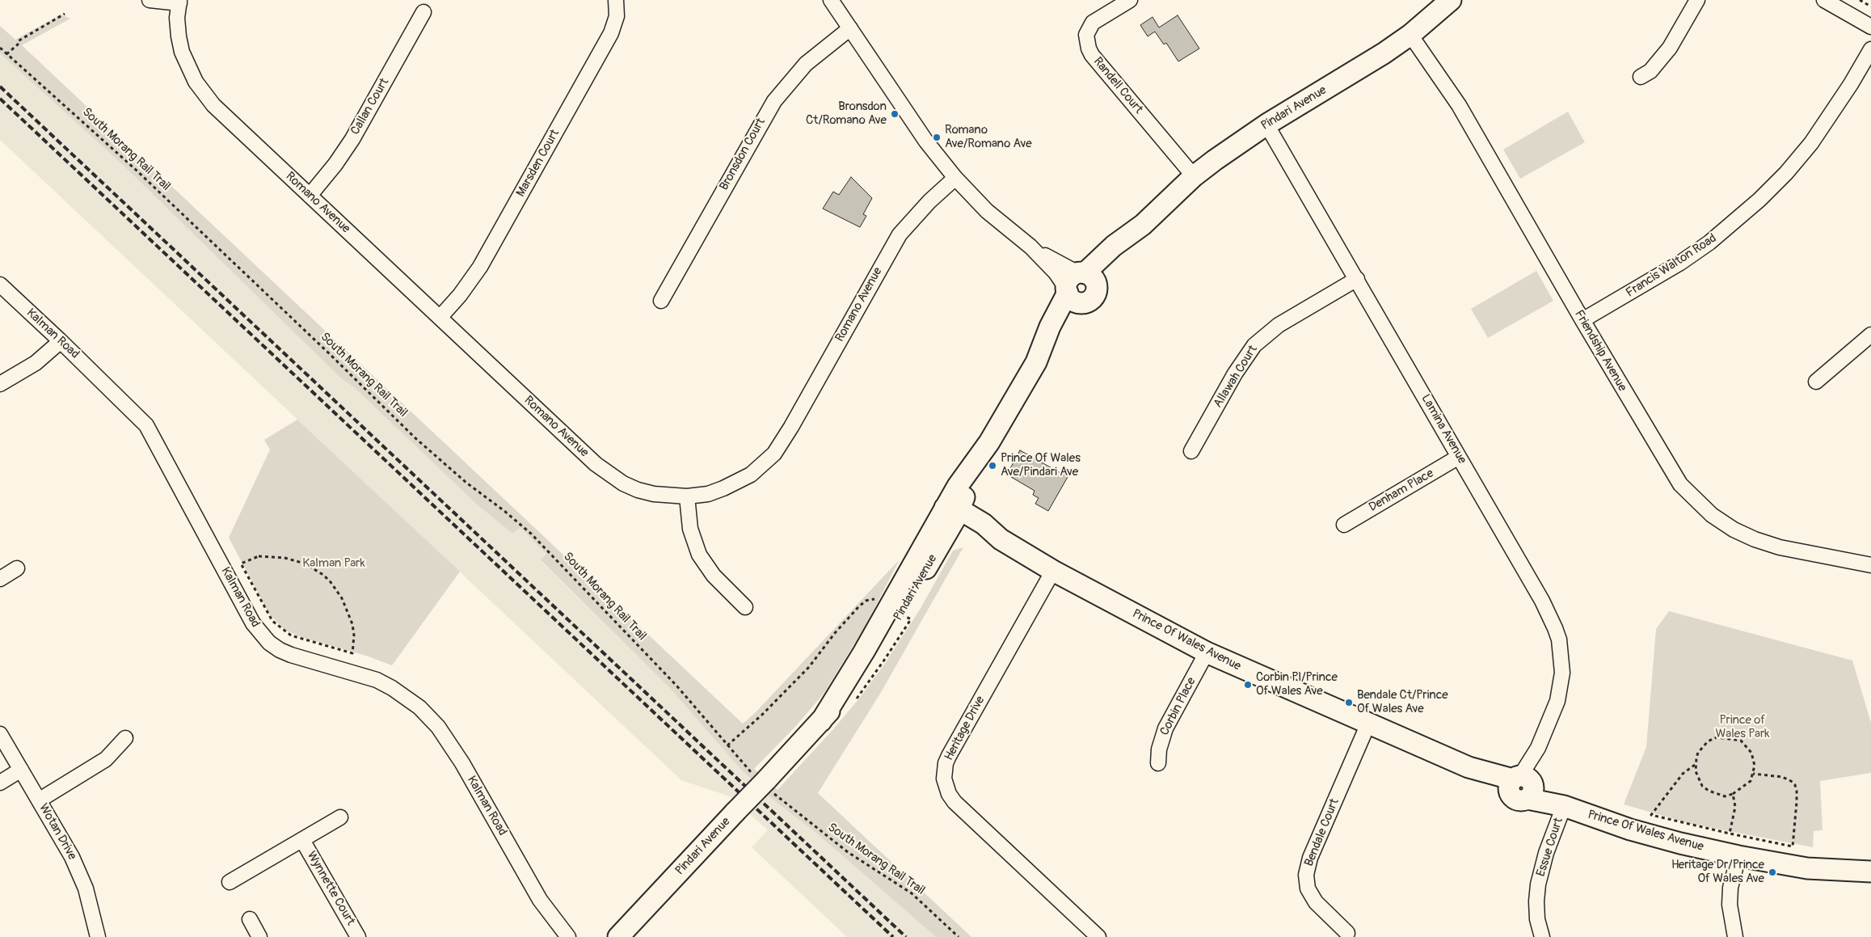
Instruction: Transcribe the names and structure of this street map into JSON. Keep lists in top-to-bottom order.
{
  "streets": {
    "street": [
      "Randell Court",
      "Callan Court",
      "Pindari Avenue",
      "Bronsdon Court",
      "Marsden Court",
      "Romano Avenue",
      "Francis Walton Road",
      "Kalman Road",
      "Friendship Avenue",
      "Allawah Court",
      "Lamina Avenue",
      "Denham Place",
      "Prince Of Wales Avenue",
      "Corbin Place",
      "Heritage Drive",
      "Wotan Drive",
      "Bendale Court",
      "Essue Court",
      "Wynnette Court"
    ],
    "path": ["South Morang Rail Trail"]
  },
  "crossings": [
    ["Randell Court", "Pindari Avenue"],
    ["Callan Court", "Romano Avenue"],
    ["Pindari Avenue", "Friendship Avenue"],
    ["Pindari Avenue", "Lamina Avenue"],
    ["Pindari Avenue", "Prince Of Wales Avenue"],
    ["Marsden Court", "Romano Avenue"],
    ["Francis Walton Road", "Friendship Avenue"],
    ["Allawah Court", "Lamina Avenue"],
    ["Lamina Avenue", "Denham Place"],
    ["Lamina Avenue", "Prince Of Wales Avenue"],
    ["Prince Of Wales Avenue", "Corbin Place"],
    ["Prince Of Wales Avenue", "Heritage Drive"],
    ["Prince Of Wales Avenue", "Bendale Court"],
    ["Prince Of Wales Avenue", "Essue Court"]
  ],
  "parks": ["Kalman Park", "Prince of Wales Park"],
  "places": [
    "Bronsdon Ct/Romano Ave",
    "Romano Ave/Romano Ave",
    "Prince Of Wales Ave/Pindari Ave",
    "Corbin Pl/Prince Of Wales Ave",
    "Bendale Ct/Prince Of Wales Ave",
    "Heritage Dr/Prince Of Wales Ave"
  ]
}
